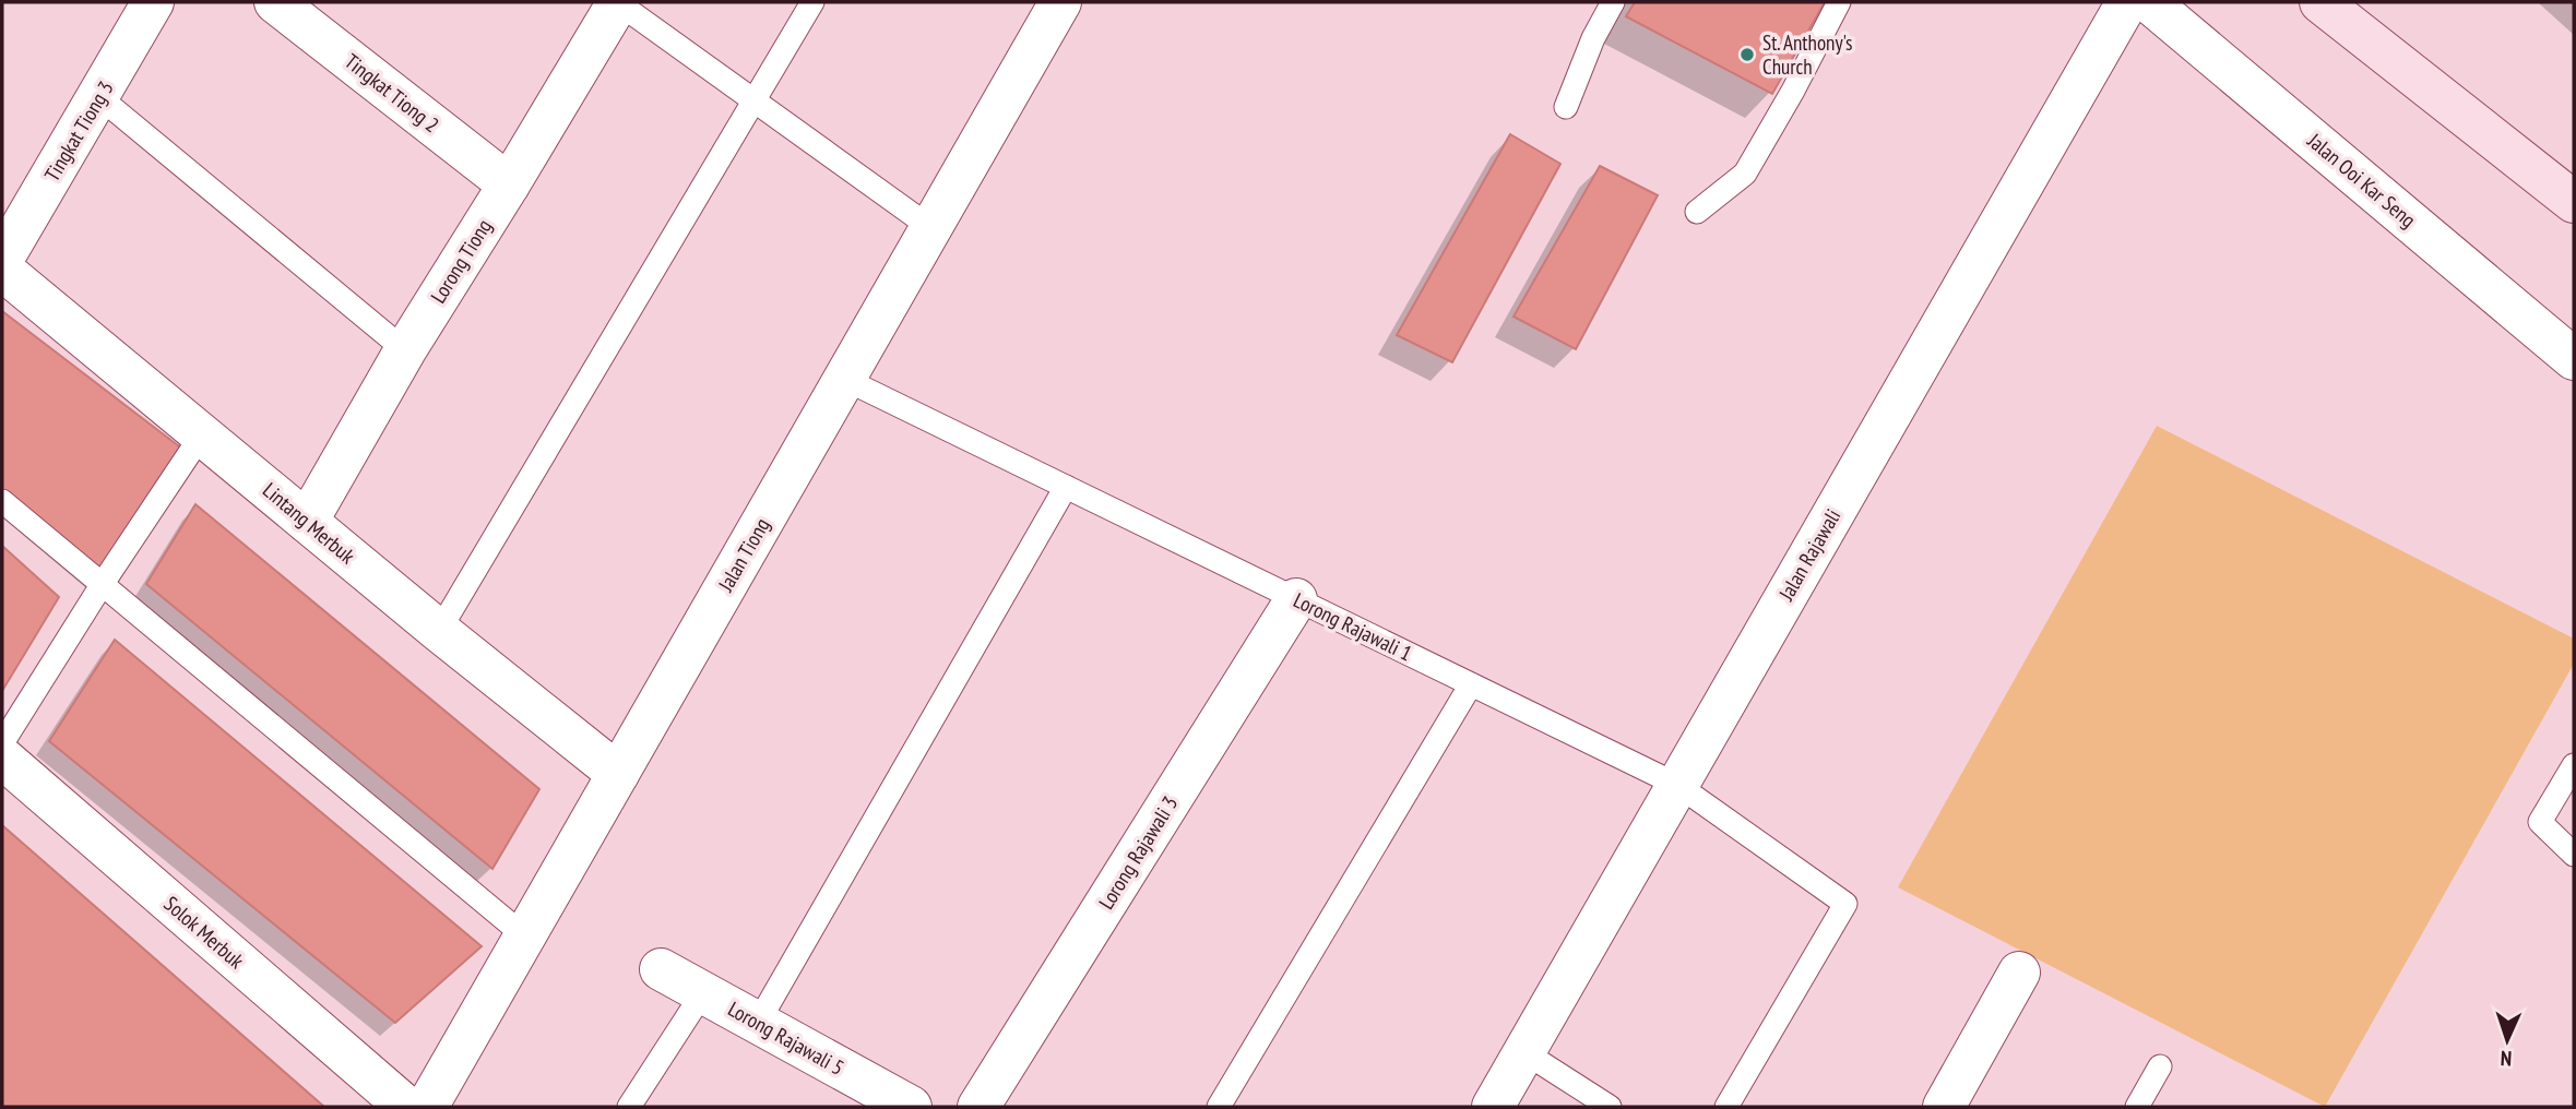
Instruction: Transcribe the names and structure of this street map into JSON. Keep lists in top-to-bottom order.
{
  "streets": {
    "street": [
      "Tingkat Tiong 2",
      "Tingkat Tiong 3",
      "Jalan Ooi Kar Seng",
      "Lorong Tiong",
      "Lintang Merbuk",
      "Jalan Tiong",
      "Jalan Rajawali",
      "Lorong Rajawali 3",
      "Solok Merbuk",
      "Lorong Rajawali 5"
    ],
    "lane": ["Lorong Rajawali 1"]
  },
  "crossings": [
    ["Tingkat Tiong 2", "Lorong Tiong"],
    ["Lorong Tiong", "Lintang Merbuk"],
    ["Lintang Merbuk", "Jalan Tiong"],
    ["Jalan Tiong", "Lorong Rajawali 1"],
    ["Jalan Rajawali", "Lorong Rajawali 1"],
    ["Lorong Rajawali 1", "Lorong Rajawali 3"]
  ],
  "places": ["St. Anthony's Church"],
  "north": "bottom"
}
